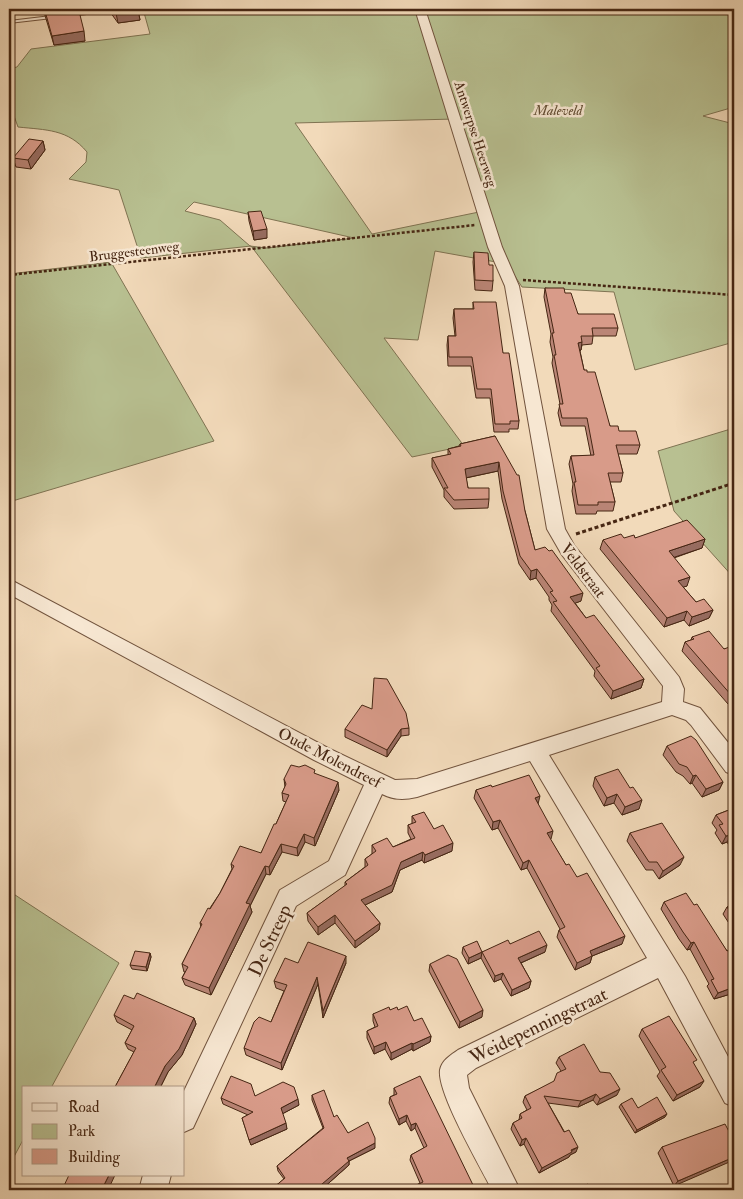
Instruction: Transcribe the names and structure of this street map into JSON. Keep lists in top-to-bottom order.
{
  "streets": {
    "street": [
      "Antwerpse Heerweg",
      "Veldstraat",
      "Oude Molendreef",
      "De Streep",
      "Weidepenningstraat"
    ],
    "path": ["Bruggesteenweg"]
  },
  "crossings": [
    ["Antwerpse Heerweg", "Bruggesteenweg"],
    ["Antwerpse Heerweg", "Veldstraat"],
    ["Veldstraat", "Oude Molendreef"],
    ["Oude Molendreef", "De Streep"]
  ],
  "parks": ["Maleveld"],
  "legend": ["Road", "Park", "Building"]
}
